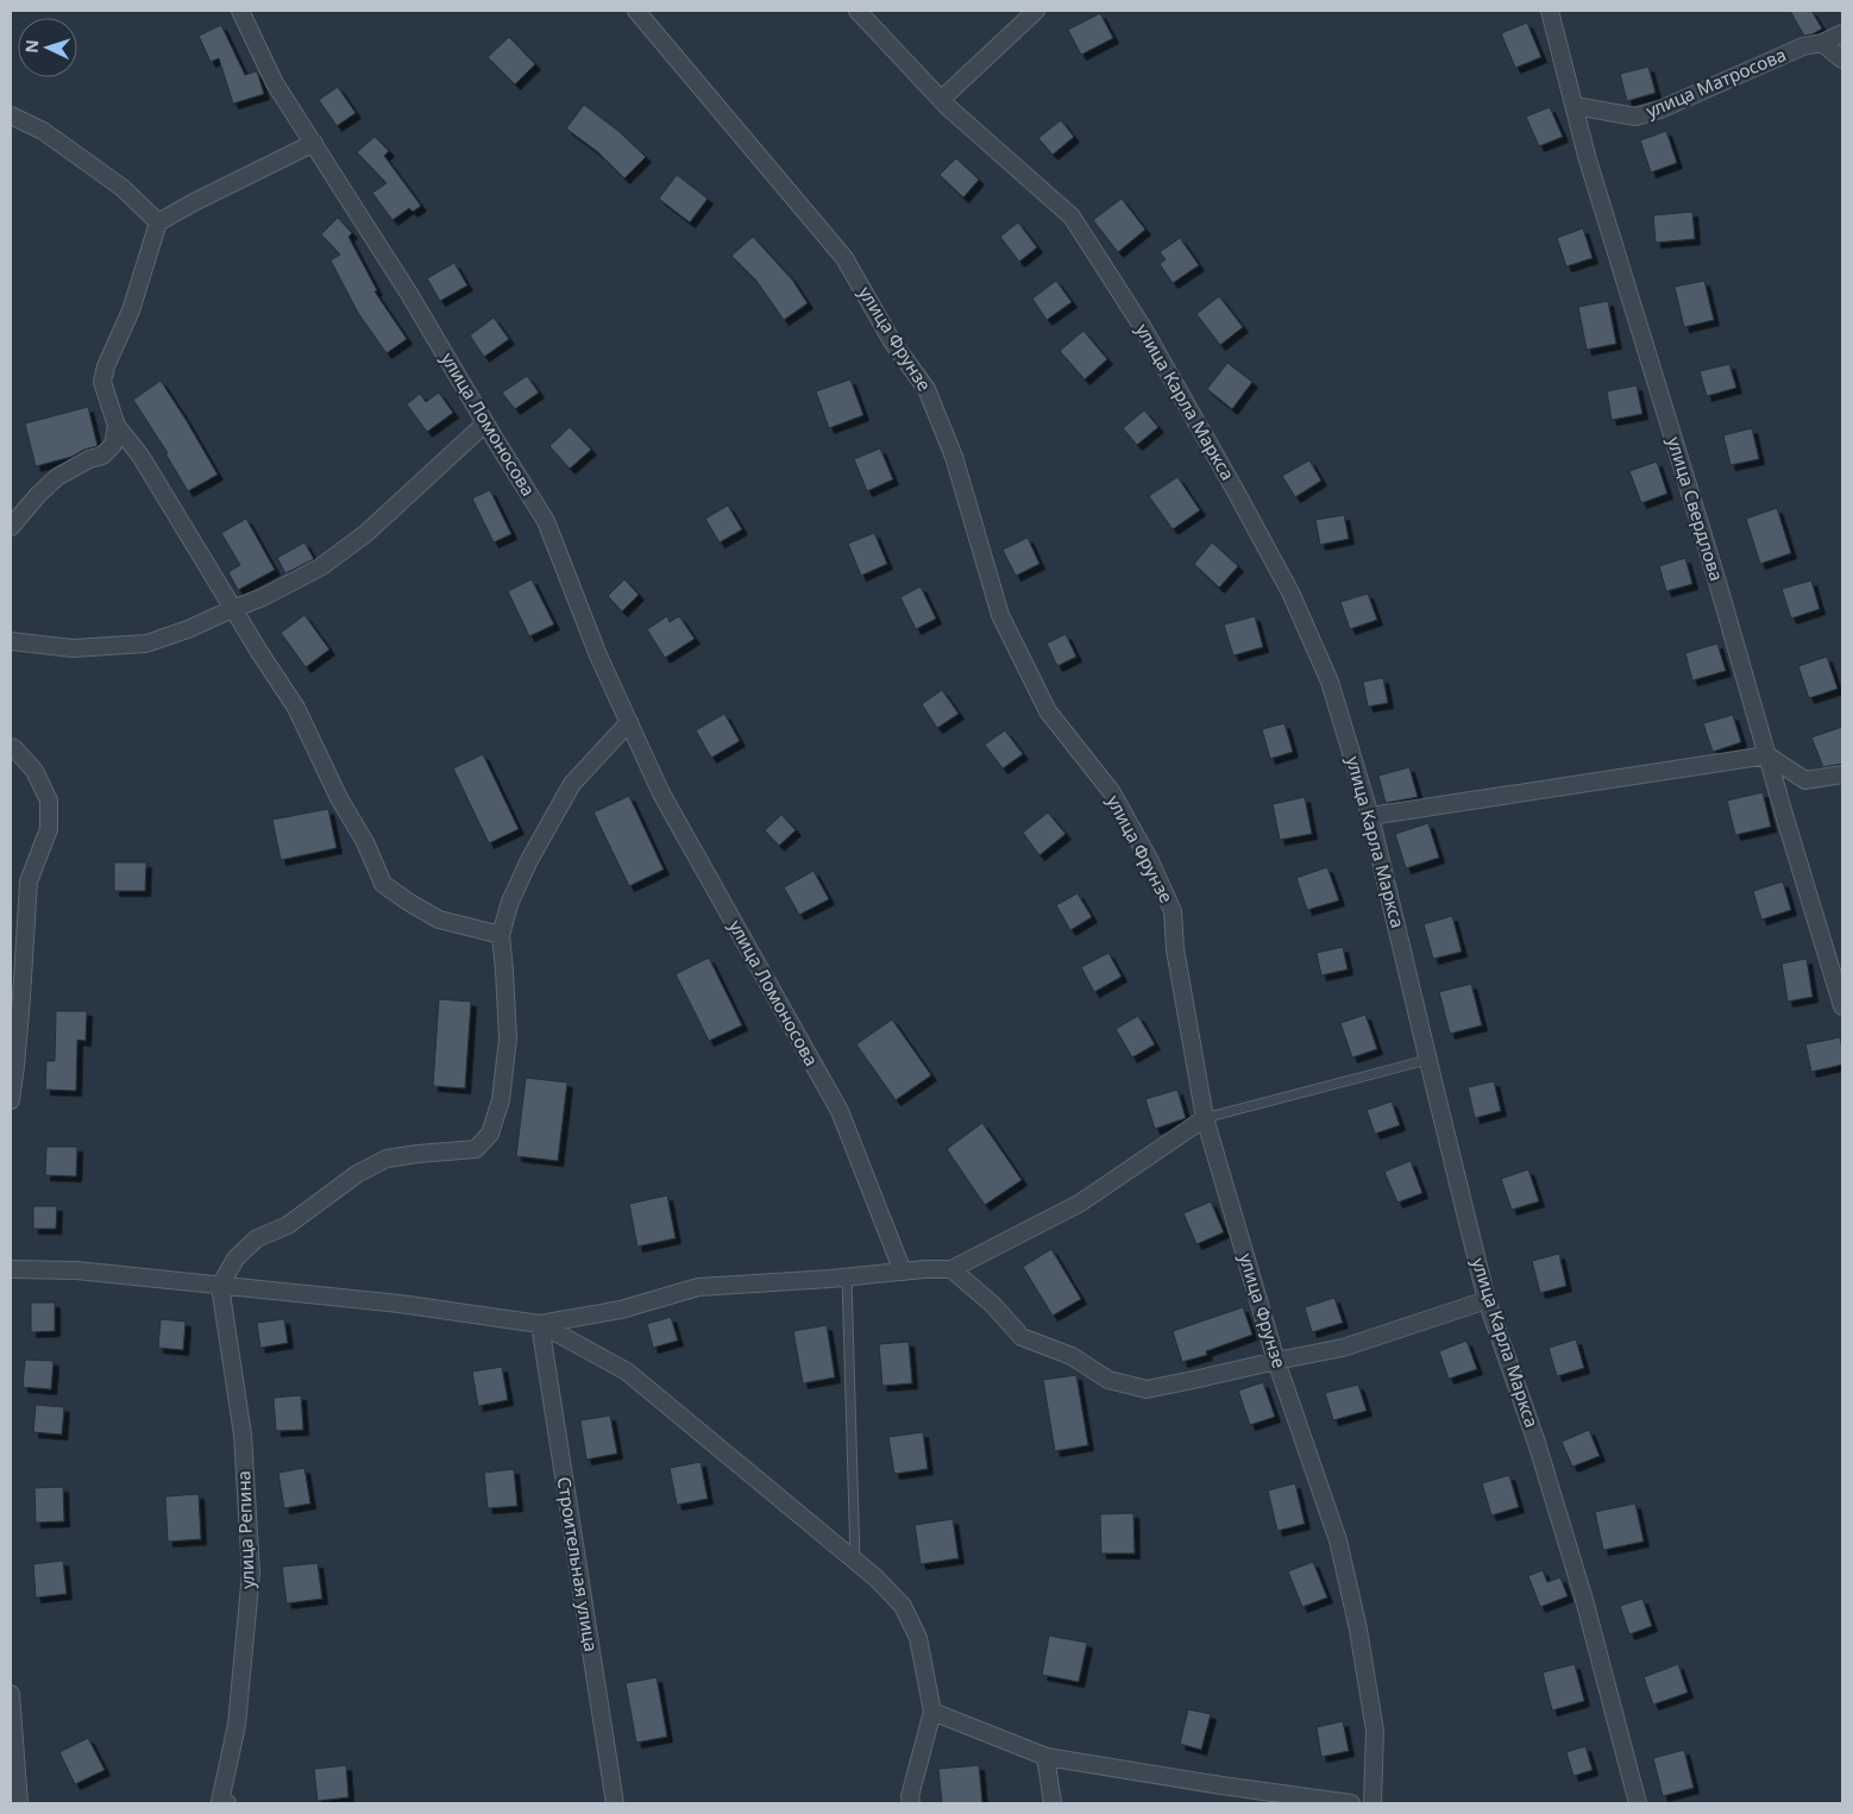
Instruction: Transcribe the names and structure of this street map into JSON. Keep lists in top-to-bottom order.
{
  "streets": {
    "street": [
      "улица Матросова",
      "улица Фрунзе",
      "улица Карла Маркса",
      "улица Ломоносова",
      "улица Свердлова",
      "улица Репина",
      "Строительная улица"
    ]
  },
  "crossings": [
    ["улица Матросова", "улица Свердлова"]
  ],
  "north": "left"
}
